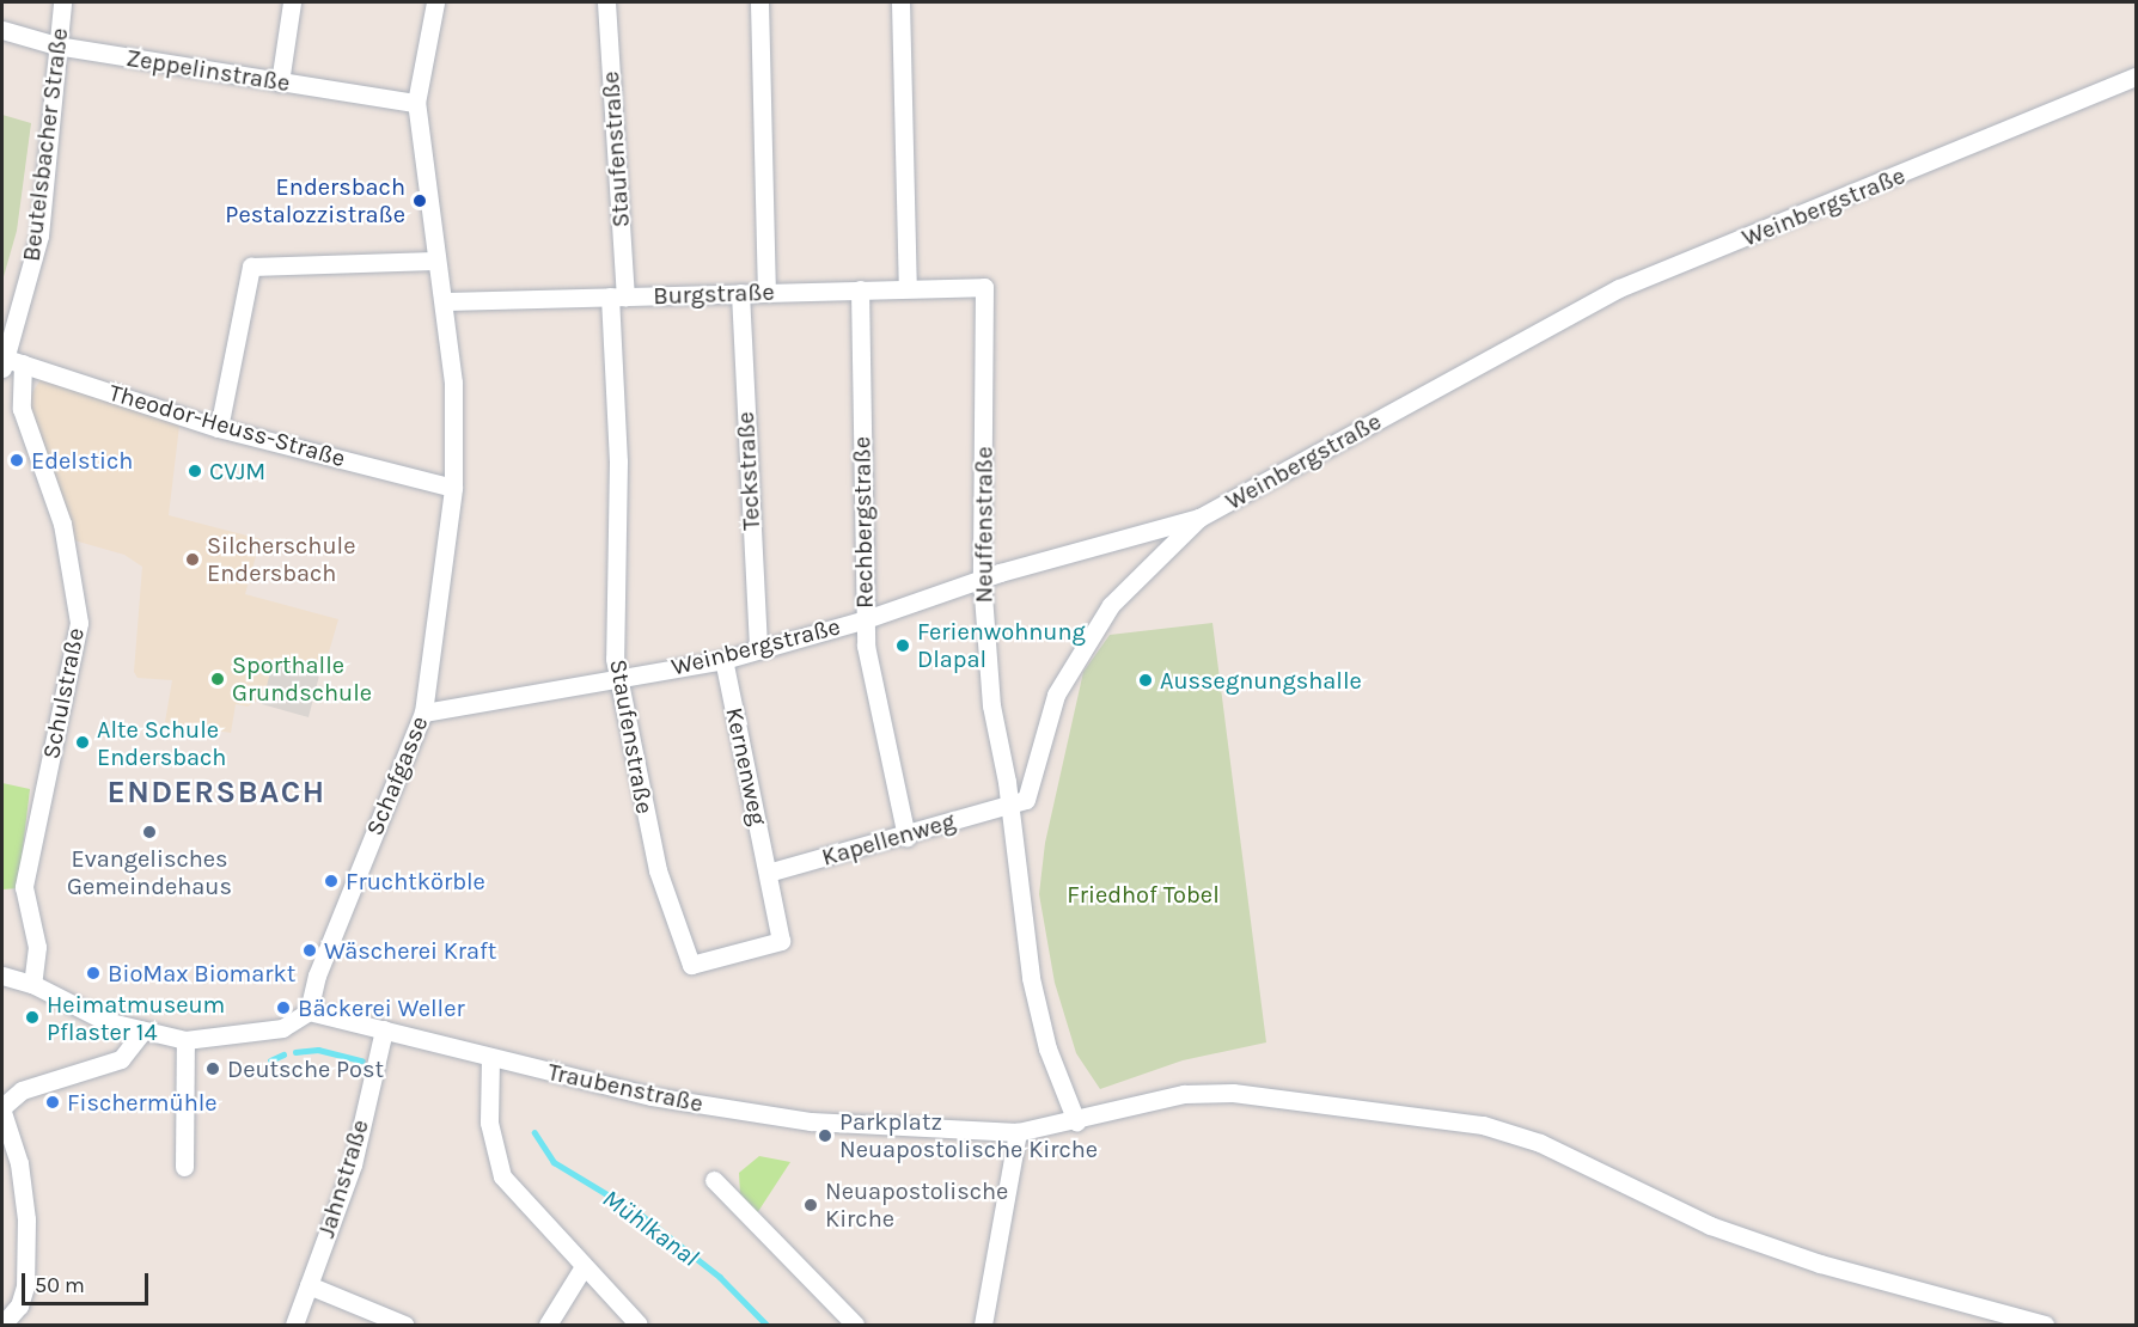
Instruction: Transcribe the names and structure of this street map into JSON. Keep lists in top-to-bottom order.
{
  "streets": {
    "street": [
      "Zeppelinstraße",
      "Beutelsbacher Straße",
      "Staufenstraße",
      "Weinbergstraße",
      "Burgstraße",
      "Theodor-Heuss-Straße",
      "Teckstraße",
      "Rechbergstraße",
      "Neuffenstraße",
      "Schulstraße",
      "Kernenweg",
      "Schafgasse",
      "Kapellenweg",
      "Traubenstraße",
      "Jahnstraße"
    ]
  },
  "crossings": [
    ["Zeppelinstraße", "Beutelsbacher Straße"],
    ["Zeppelinstraße", "Schafgasse"],
    ["Beutelsbacher Straße", "Theodor-Heuss-Straße"],
    ["Beutelsbacher Straße", "Schulstraße"],
    ["Staufenstraße", "Weinbergstraße"],
    ["Staufenstraße", "Burgstraße"],
    ["Staufenstraße", "Kernenweg"],
    ["Staufenstraße", "Kapellenweg"],
    ["Weinbergstraße", "Teckstraße"],
    ["Weinbergstraße", "Rechbergstraße"],
    ["Weinbergstraße", "Neuffenstraße"],
    ["Weinbergstraße", "Kernenweg"],
    ["Weinbergstraße", "Schafgasse"],
    ["Burgstraße", "Teckstraße"],
    ["Burgstraße", "Rechbergstraße"],
    ["Burgstraße", "Neuffenstraße"],
    ["Burgstraße", "Schafgasse"],
    ["Theodor-Heuss-Straße", "Schulstraße"],
    ["Theodor-Heuss-Straße", "Schafgasse"],
    ["Rechbergstraße", "Kapellenweg"],
    ["Neuffenstraße", "Kapellenweg"],
    ["Neuffenstraße", "Traubenstraße"],
    ["Kernenweg", "Kapellenweg"],
    ["Schafgasse", "Traubenstraße"],
    ["Traubenstraße", "Jahnstraße"]
  ],
  "districts": ["ENDERSBACH"],
  "water": ["Mühlkanal"],
  "parks": ["Friedhof Tobel"],
  "places": [
    "Endersbach Pestalozzistraße",
    "Edelstich",
    "CVJM",
    "Silcherschule Endersbach",
    "Ferienwohnung Dlapal",
    "Sporthalle Grundschule",
    "Aussegnungshalle",
    "Alte Schule Endersbach",
    "Evangelisches Gemeindehaus",
    "Fruchtkörble",
    "Wäscherei Kraft",
    "BioMax Biomarkt",
    "Bäckerei Weller",
    "Heimatmuseum Pflaster 14",
    "Deutsche Post",
    "Fischermühle",
    "Parkplatz Neuapostolische Kirche",
    "Neuapostolische Kirche"
  ],
  "scale_bar": "50 m"
}
